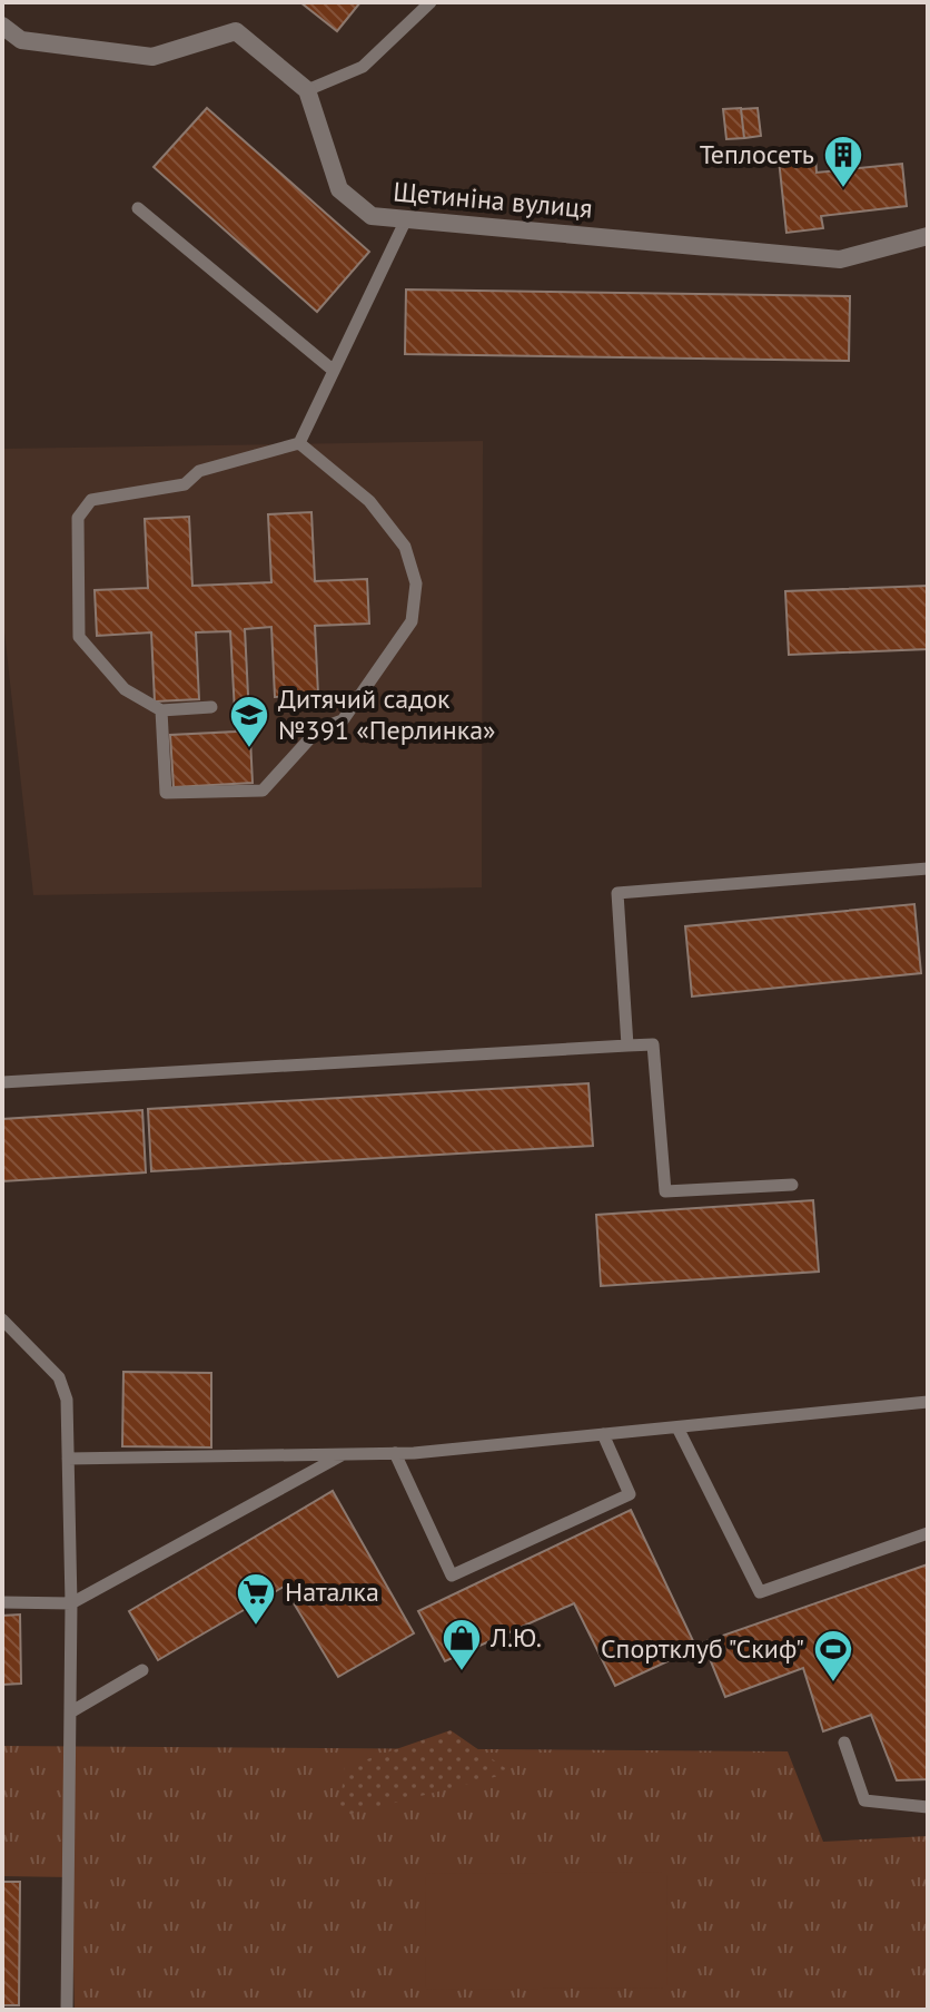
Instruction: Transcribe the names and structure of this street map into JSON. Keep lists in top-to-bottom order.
{
  "streets": {
    "street": ["Щетиніна вулиця"]
  },
  "places": {
    "building": ["Теплосеть"],
    "school or university": ["Дитячий садок №391 «Перлинка»"],
    "supermarket": ["Наталка"],
    "shop": ["Л.Ю."],
    "sports": ["Спортклуб \"Скиф\""]
  }
}
